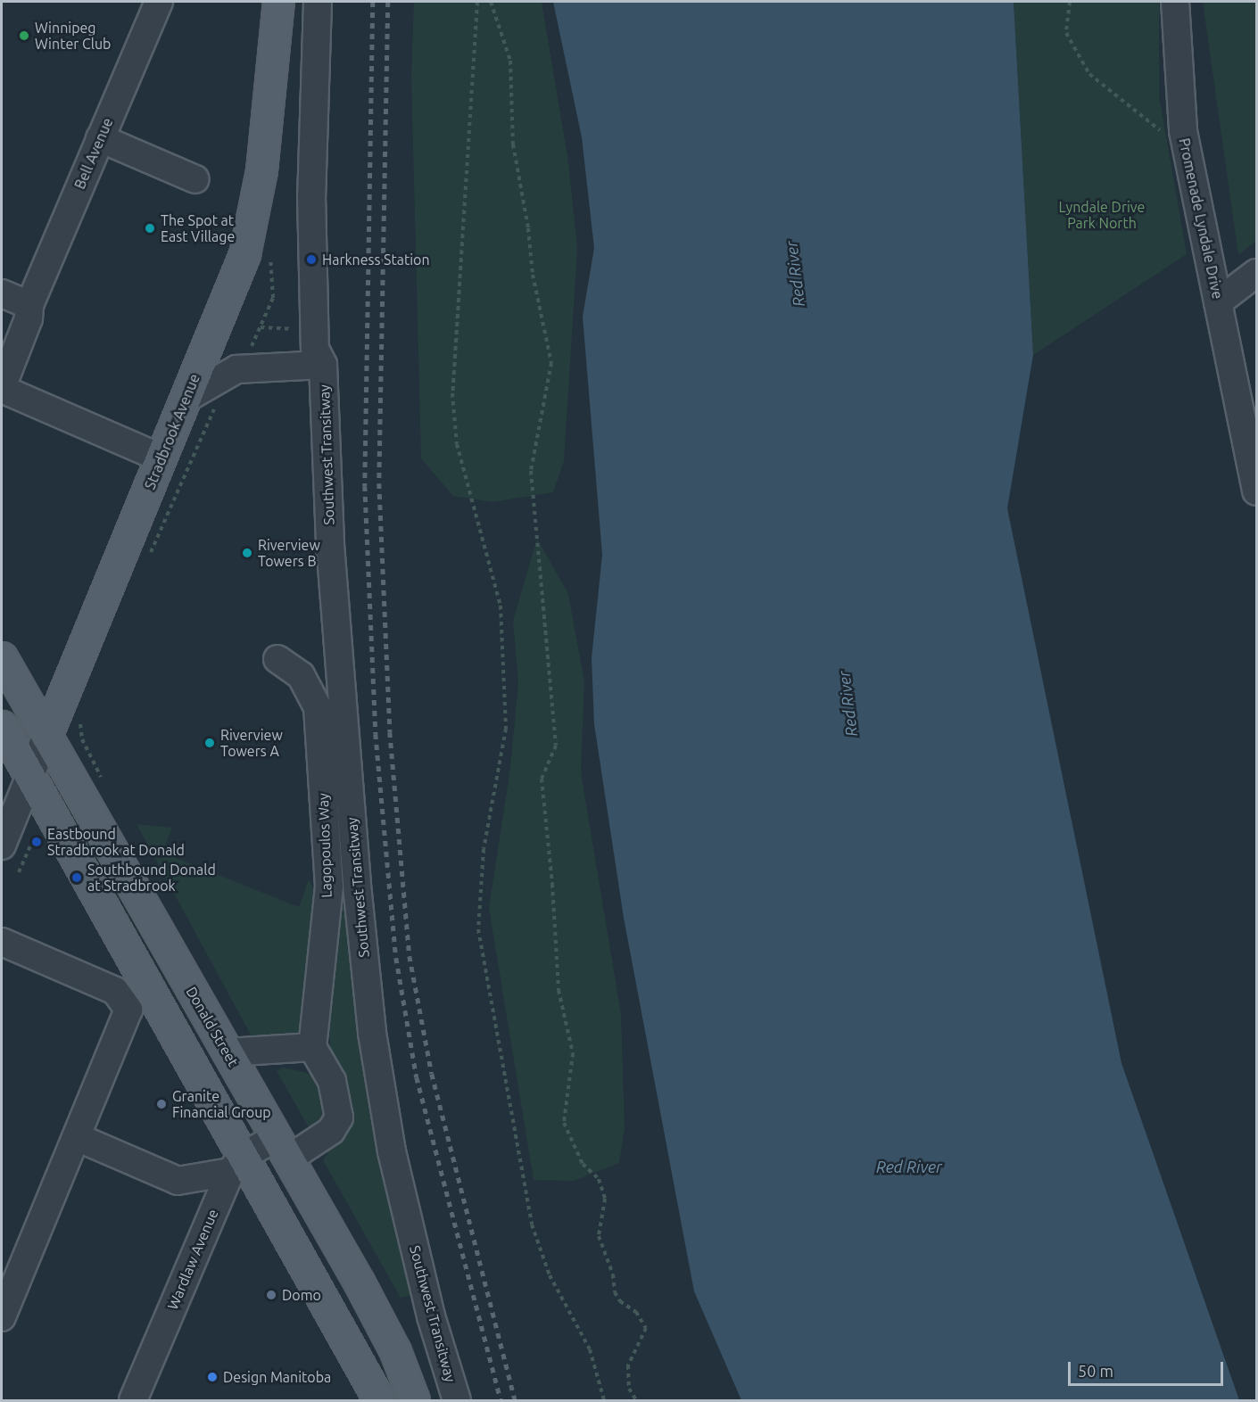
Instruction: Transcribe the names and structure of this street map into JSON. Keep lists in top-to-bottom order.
{
  "streets": {
    "main road": ["Stradbrook Avenue", "Donald Street"],
    "street": [
      "Bell Avenue",
      "Promenade Lyndale Drive",
      "Southwest Transitway",
      "Lagopoulos Way",
      "Wardlaw Avenue"
    ]
  },
  "crossings": [
    ["Stradbrook Avenue", "Donald Street"]
  ],
  "water": ["Red River"],
  "parks": ["Lyndale Drive Park North"],
  "places": [
    "Winnipeg Winter Club",
    "The Spot at East Village",
    "Harkness Station",
    "Riverview Towers B",
    "Riverview Towers A",
    "Eastbound Stradbrook at Donald",
    "Southbound Donald at Stradbrook",
    "Granite Financial Group",
    "Domo",
    "Design Manitoba"
  ],
  "scale_bar": "50 m"
}
